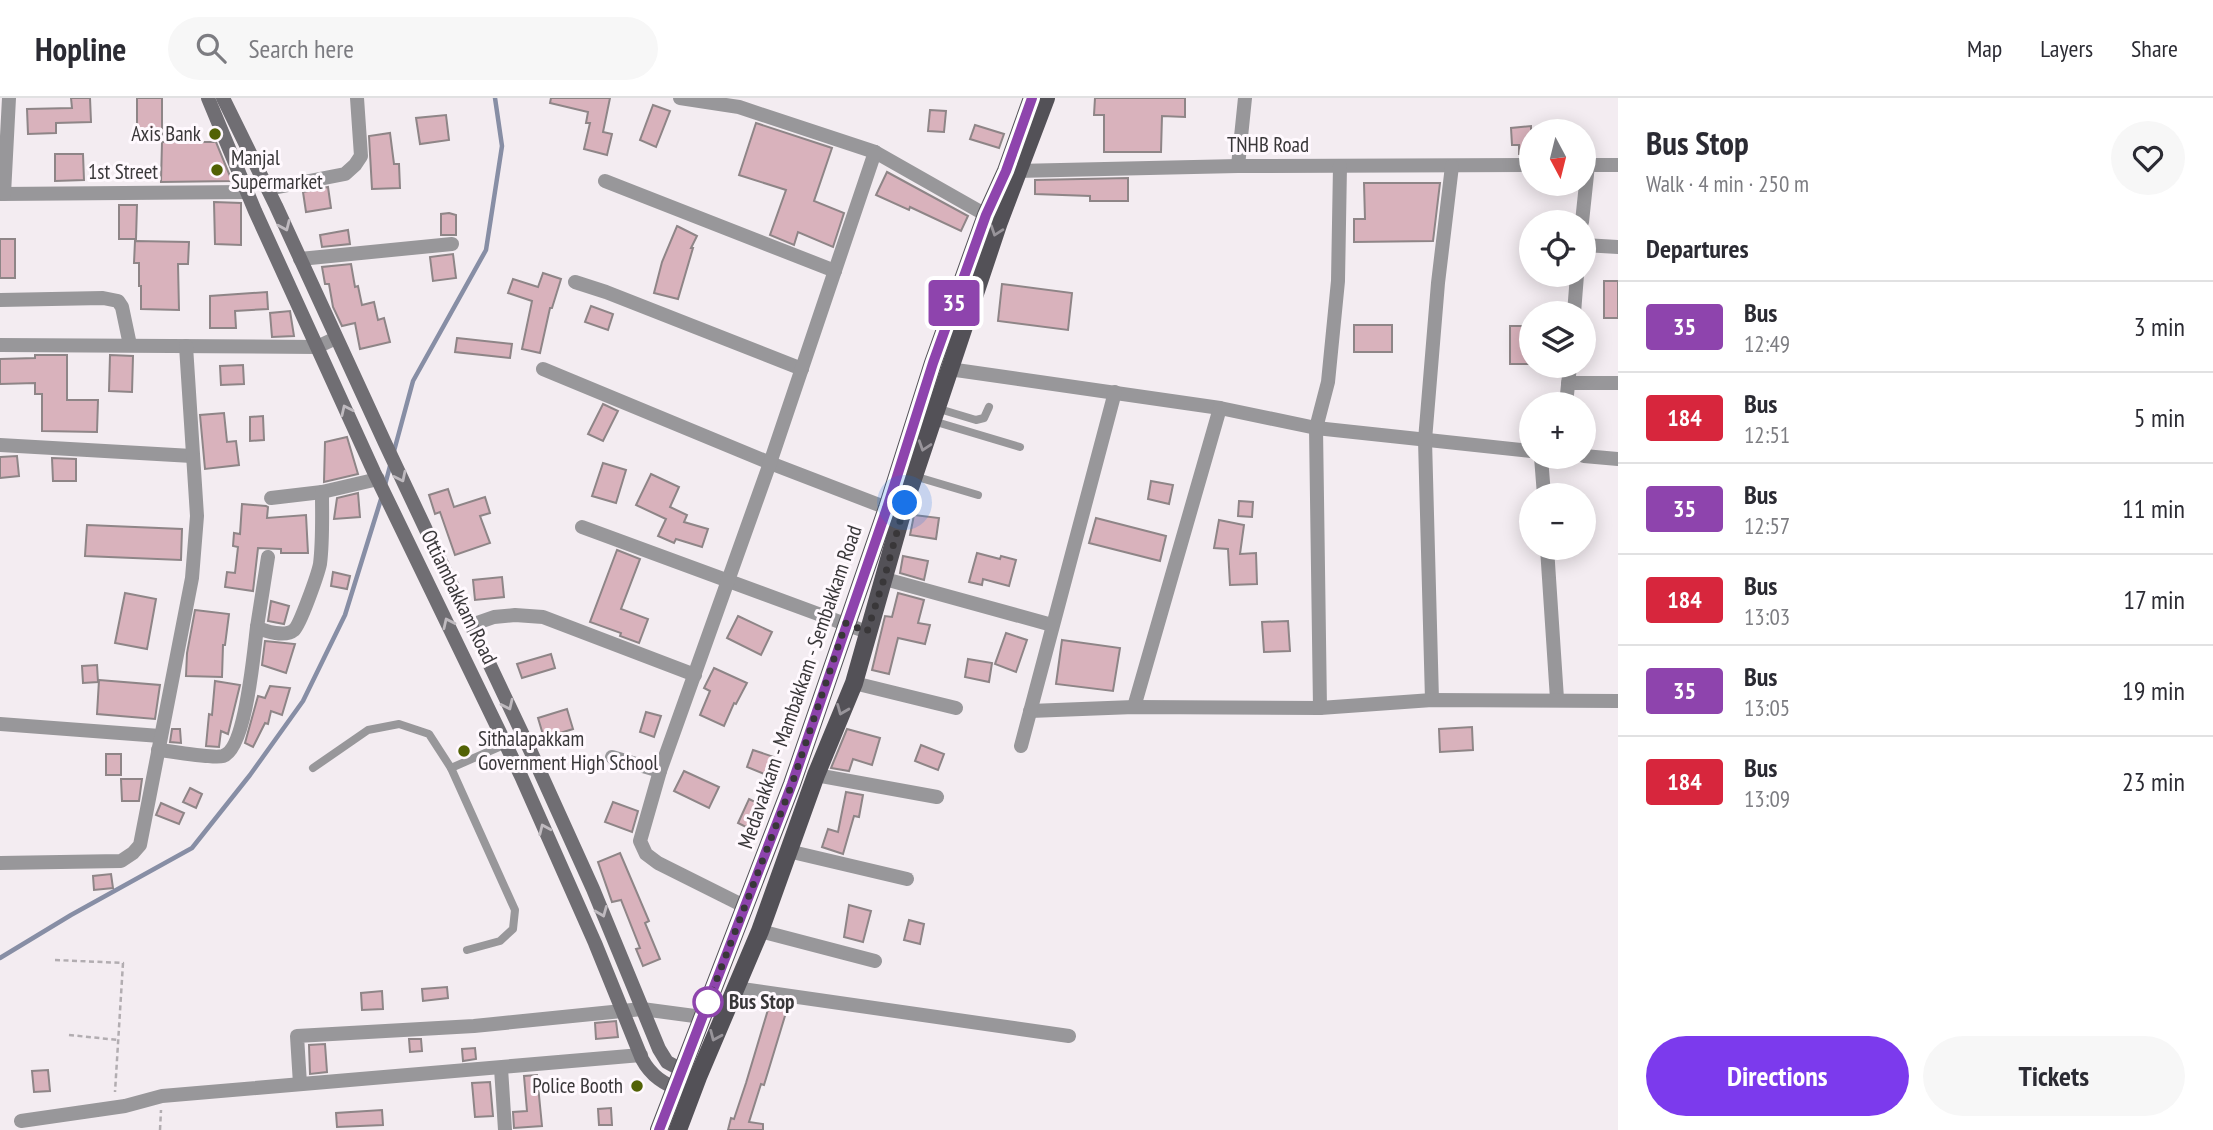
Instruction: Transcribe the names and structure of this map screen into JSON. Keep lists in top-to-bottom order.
{
  "streets": {
    "main road": ["Medavakkam - Mambakkam - Sembakkam Road"],
    "street": ["TNHB Road", "1st Street", "Ottiambakkam Road"]
  },
  "crossings": [
    ["TNHB Road", "Medavakkam - Mambakkam - Sembakkam Road"],
    ["1st Street", "Ottiambakkam Road"],
    ["Ottiambakkam Road", "Medavakkam - Mambakkam - Sembakkam Road"]
  ],
  "places": [
    "Axis Bank",
    "Manjal Supermarket",
    "Sithalapakkam Government High School",
    "Bus Stop",
    "Police Booth"
  ],
  "lines": ["bus line 35"],
  "north": "bottom",
  "page": {
    "header": "Hopline",
    "search": "Search here",
    "nav": ["Map", "Layers", "Share"],
    "on_map": "35",
    "heading": [
      ["Bus Stop", "Walk · 4 min · 250 m"],
      "Departures"
    ],
    "map_buttons": ["+", "−"],
    "list": [
      {
        "mark": "35",
        "name": "Bus",
        "note": "12:49",
        "value": "3 min"
      },
      {
        "mark": "184",
        "name": "Bus",
        "note": "12:51",
        "value": "5 min"
      },
      {
        "mark": "35",
        "name": "Bus",
        "note": "12:57",
        "value": "11 min"
      },
      {
        "mark": "184",
        "name": "Bus",
        "note": "13:03",
        "value": "17 min"
      },
      {
        "mark": "35",
        "name": "Bus",
        "note": "13:05",
        "value": "19 min"
      },
      {
        "mark": "184",
        "name": "Bus",
        "note": "13:09",
        "value": "23 min"
      }
    ],
    "buttons": ["Directions", "Tickets"]
  }
}
